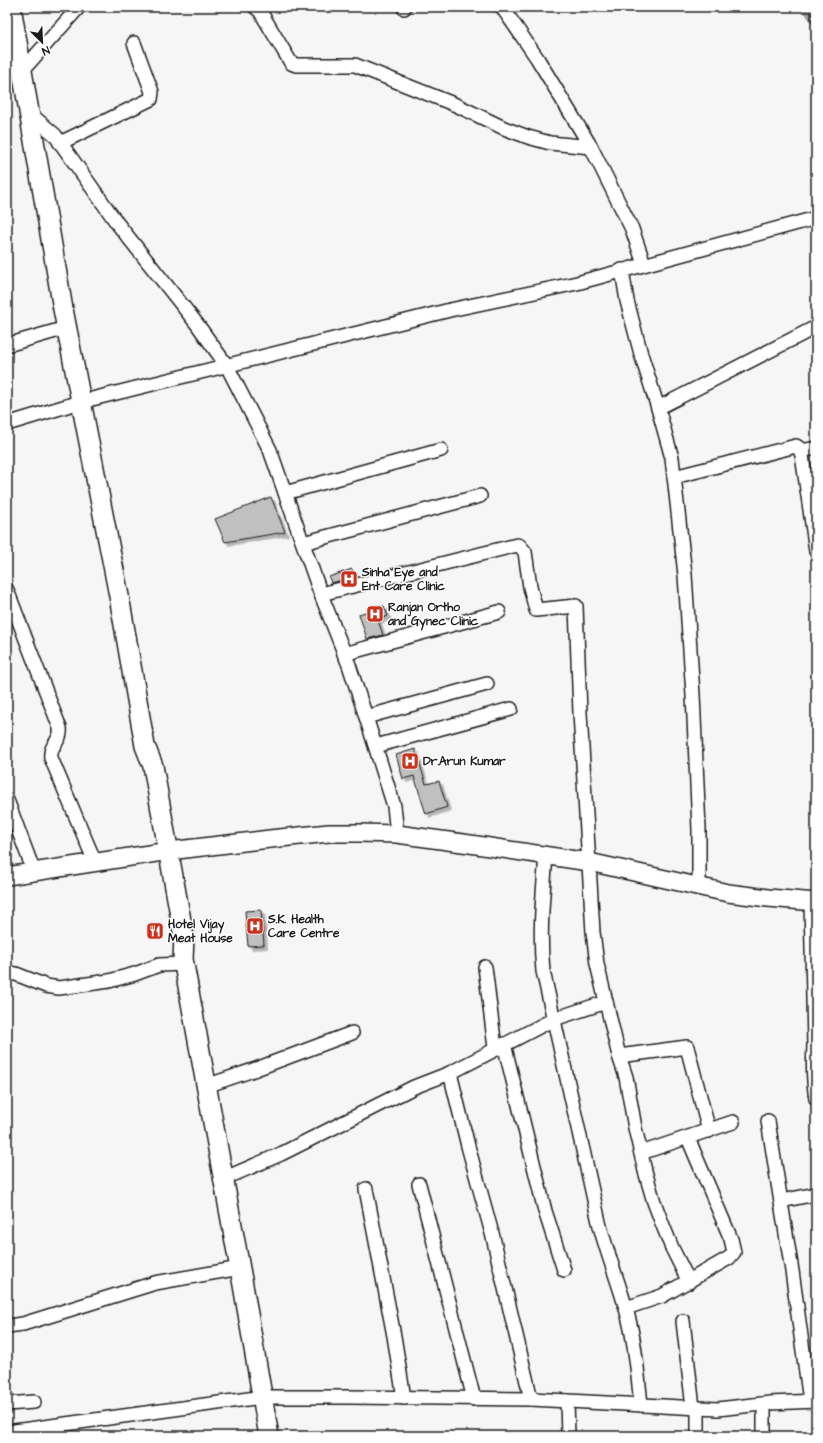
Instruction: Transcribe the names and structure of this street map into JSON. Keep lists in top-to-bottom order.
{
  "places": {
    "hospital": [
      "Sinha Eye and Ent Care Clinic",
      "Ranjan Ortho and Gynec Clinic",
      "Dr.Arun Kumar",
      "S.K. Health Care Centre"
    ],
    "restaurant": ["Hotel Vijay Meat House"]
  },
  "north": "bottom right"
}
